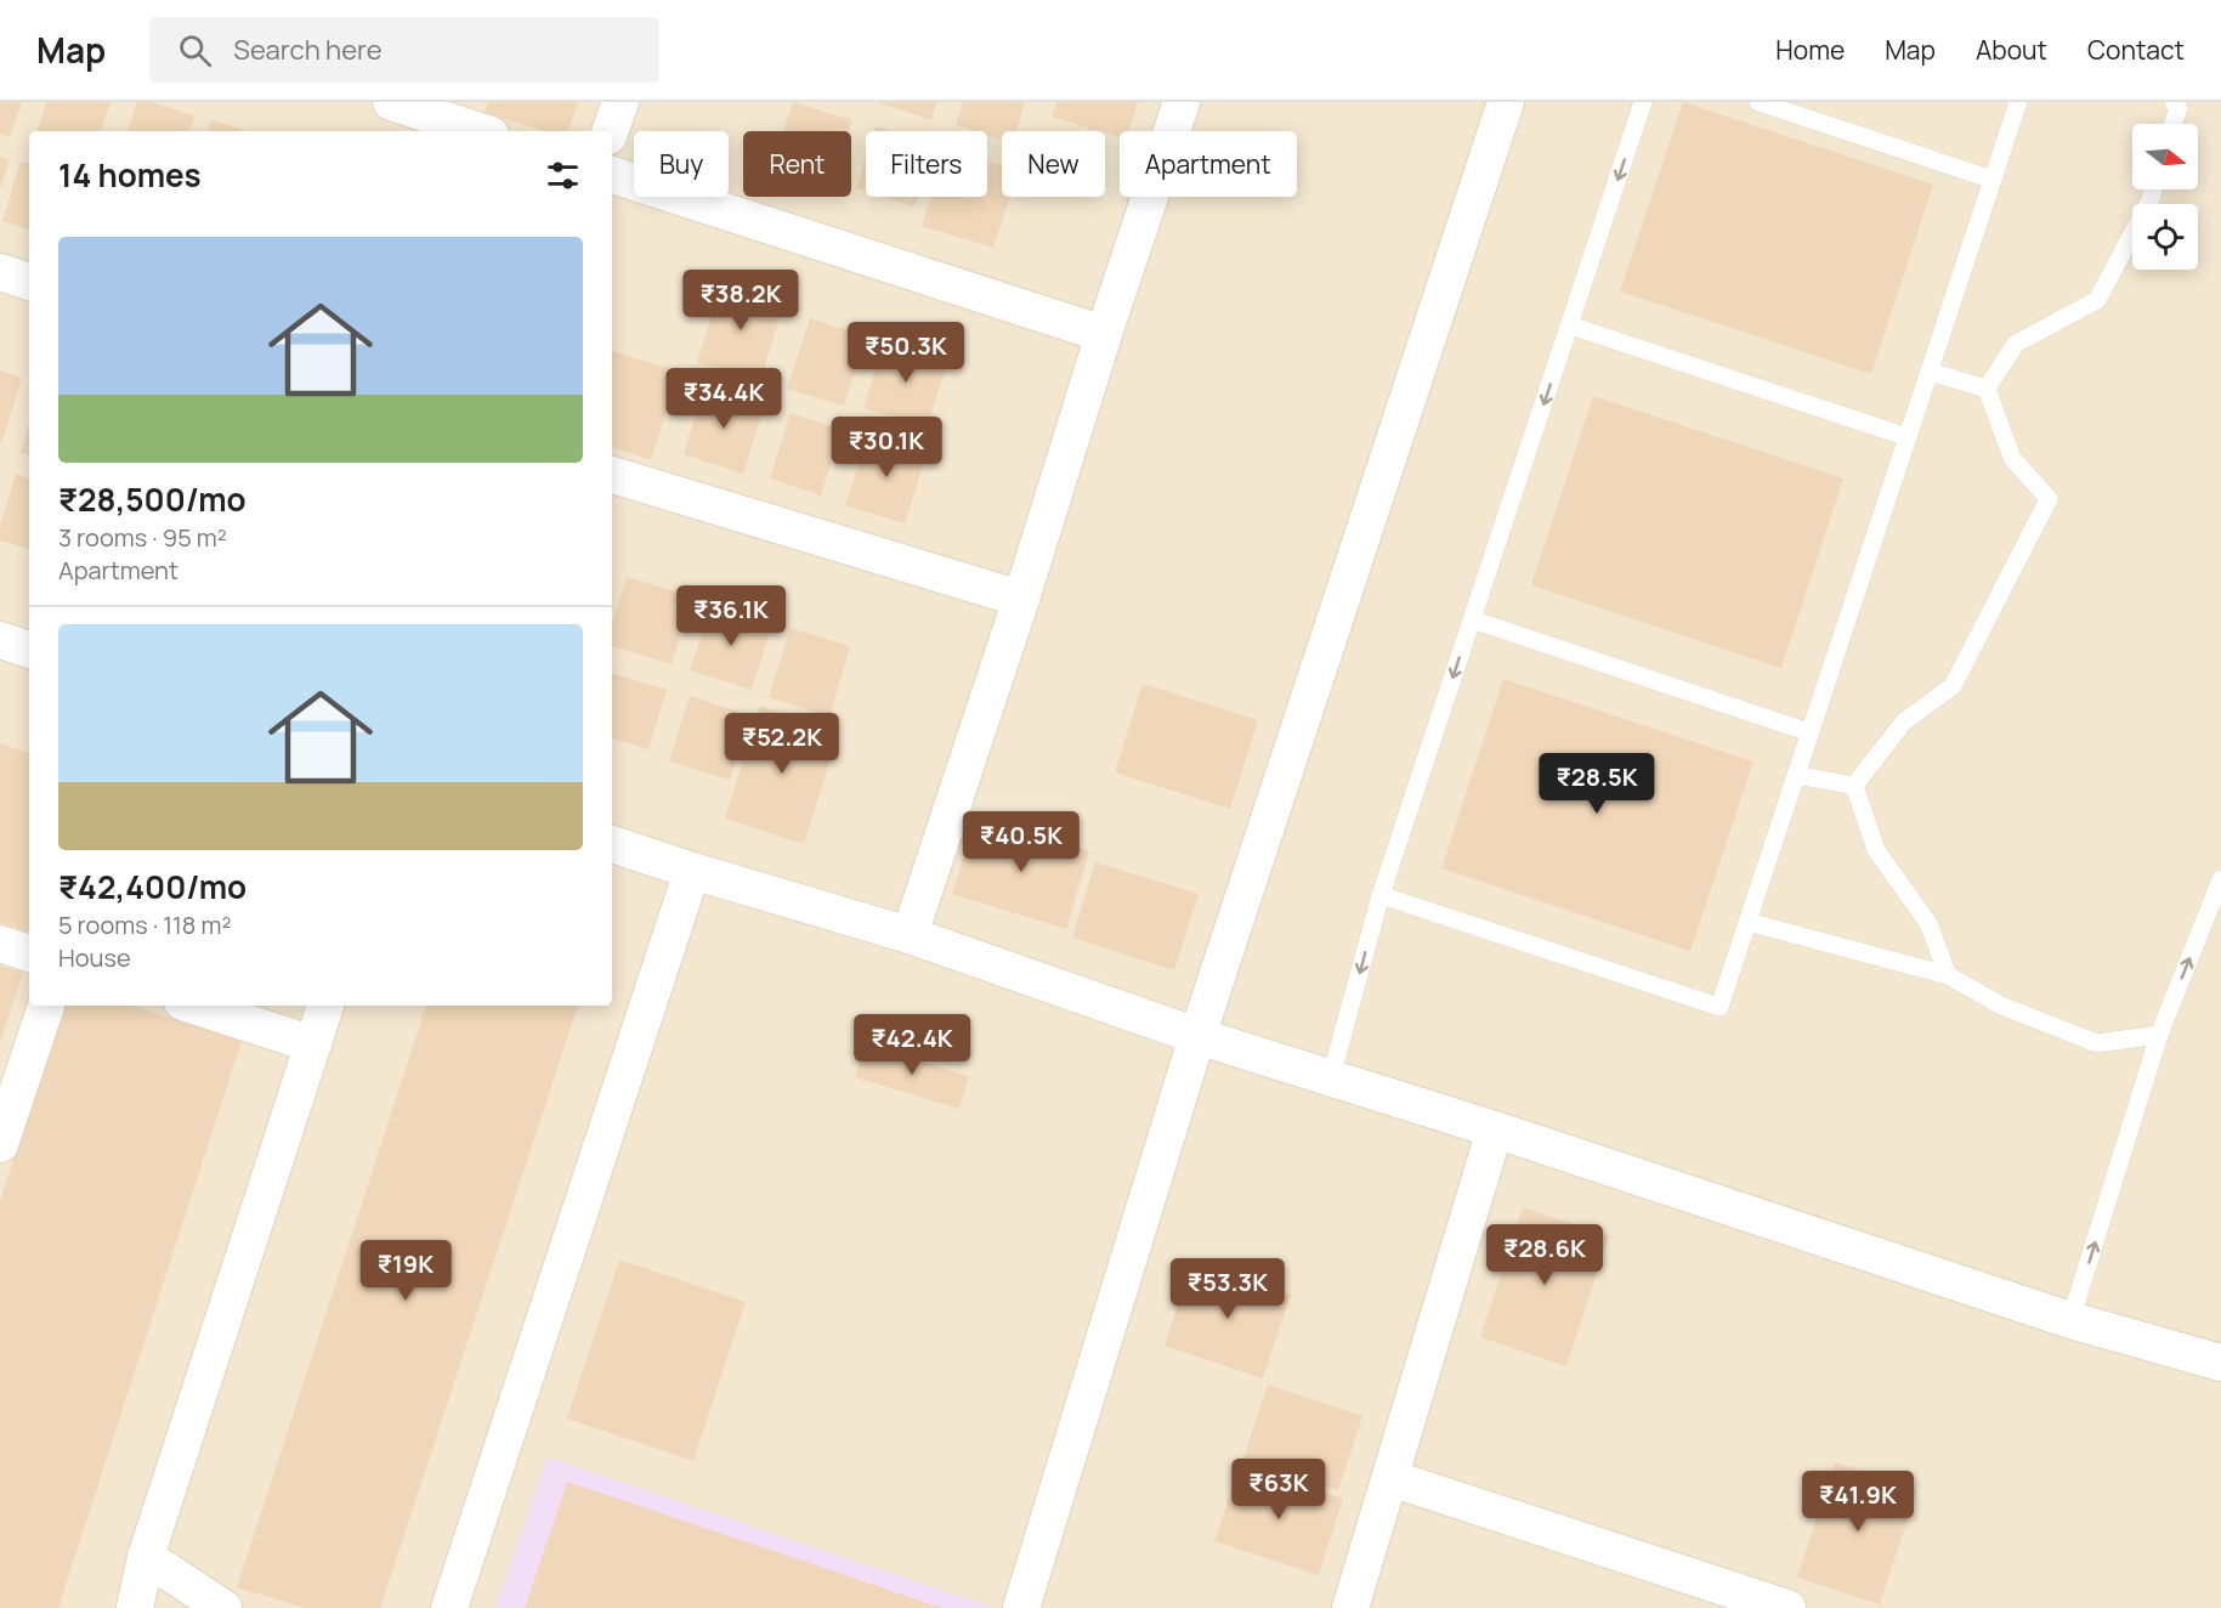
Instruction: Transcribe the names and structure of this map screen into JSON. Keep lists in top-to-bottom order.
{
  "north": "right",
  "page": {
    "header": "Map",
    "search": "Search here",
    "nav": [
      "Home",
      "Map",
      "About",
      "Contact"
    ],
    "chip": [
      "Buy",
      "Rent",
      "Filters",
      "New",
      "Apartment"
    ],
    "heading": "14 homes",
    "list": [
      {
        "name": "₹28,500/mo",
        "note": "3 rooms · 95 m² · Apartment"
      },
      {
        "name": "₹42,400/mo",
        "note": "5 rooms · 118 m² · House"
      }
    ],
    "price": [
      "₹38.2K",
      "₹50.3K",
      "₹34.4K",
      "₹30.1K",
      "₹36.1K",
      "₹52.2K",
      "₹28.5K",
      "₹40.5K",
      "₹42.4K",
      "₹28.6K",
      "₹19K",
      "₹53.3K",
      "₹63K",
      "₹41.9K"
    ]
  }
}
